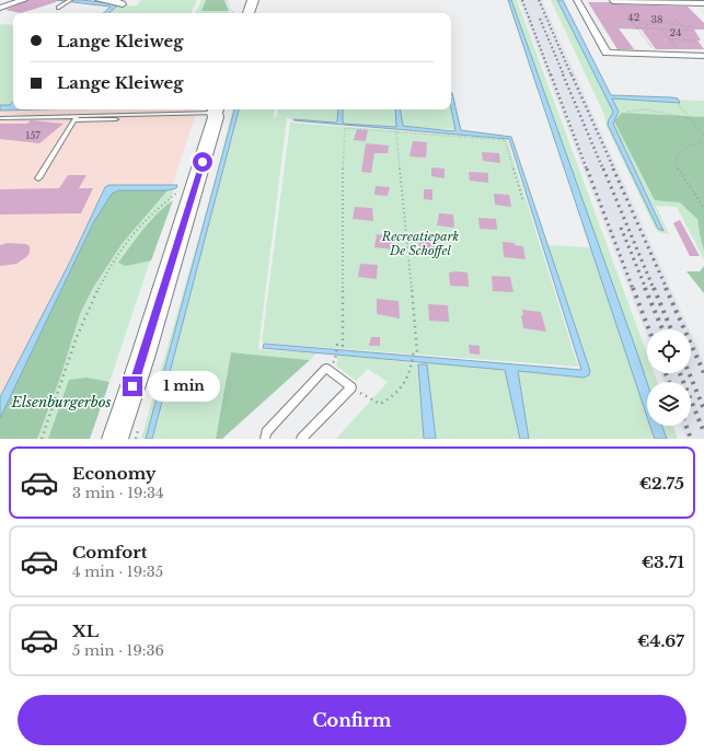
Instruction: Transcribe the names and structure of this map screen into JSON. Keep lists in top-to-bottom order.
{
  "parks": ["Recreatiepark De Schoffel", "Elsenburgerbos"],
  "house_numbers": [
    "42",
    "38",
    "24",
    "157"
  ],
  "page": {
    "banner": ["Lange Kleiweg", "Lange Kleiweg"],
    "bubble": "1 min",
    "list": [
      {
        "name": "Economy",
        "note": "3 min · 19:34",
        "value": "€2.75"
      },
      {
        "name": "Comfort",
        "note": "4 min · 19:35",
        "value": "€3.71"
      },
      {
        "name": "XL",
        "note": "5 min · 19:36",
        "value": "€4.67"
      }
    ],
    "buttons": "Confirm"
  }
}
